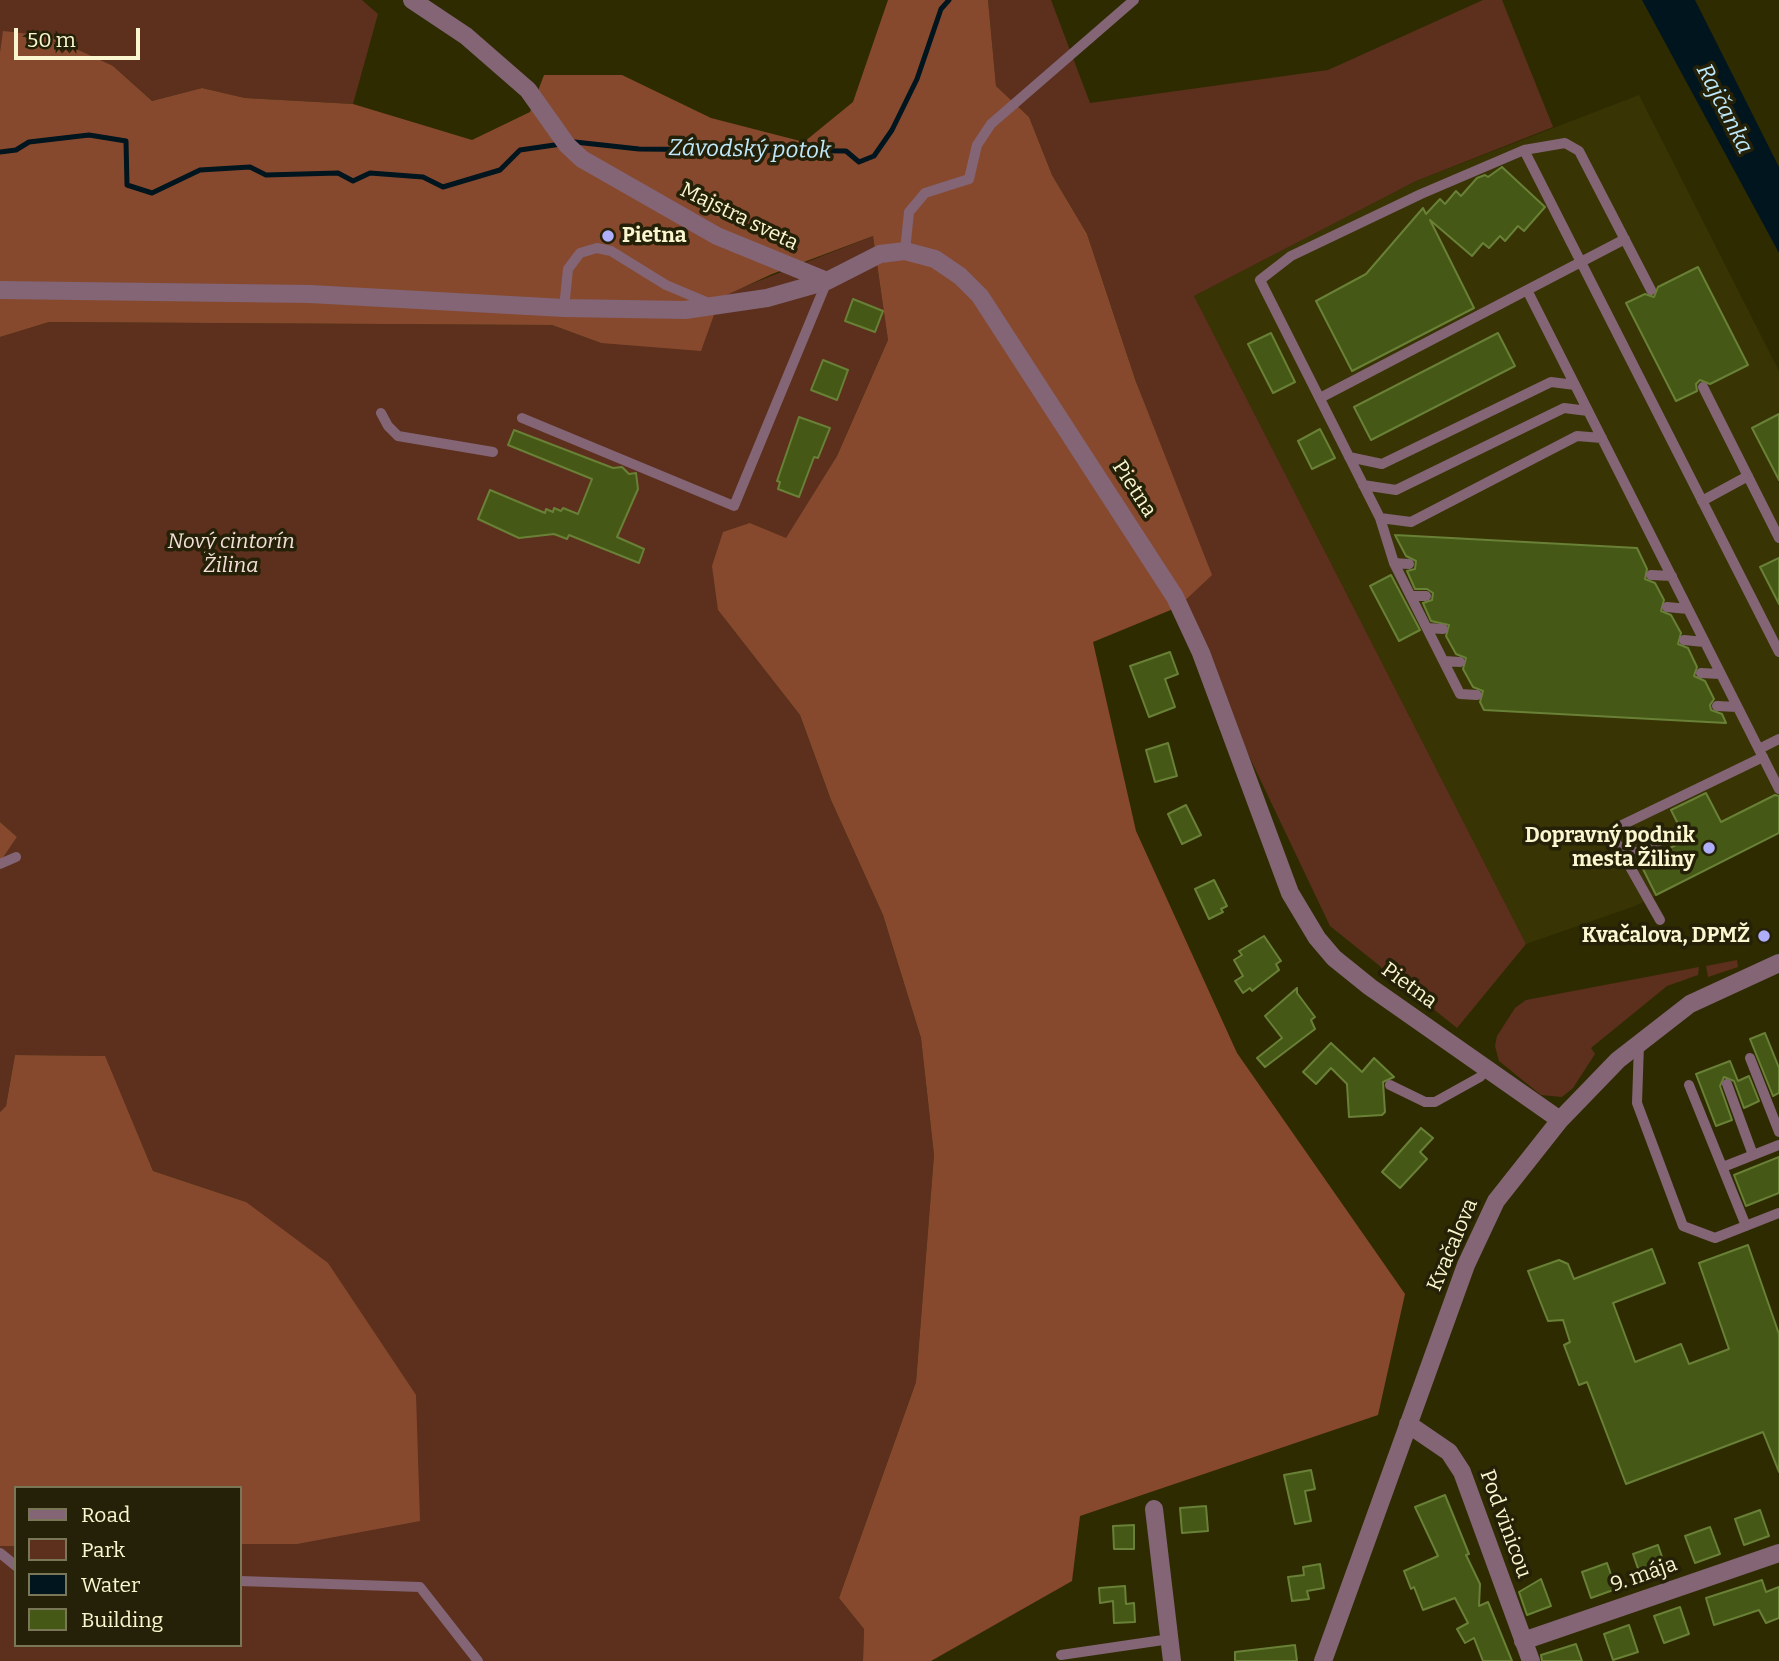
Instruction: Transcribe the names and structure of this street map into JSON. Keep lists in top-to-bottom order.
{
  "streets": {
    "street": [
      "Majstra sveta",
      "Pietna",
      "Kvačalova",
      "Pod vinicou",
      "9. mája"
    ]
  },
  "crossings": [
    ["Majstra sveta", "Pietna"],
    ["Pietna", "Kvačalova"],
    ["Kvačalova", "Pod vinicou"],
    ["Pod vinicou", "9. mája"]
  ],
  "water": ["Rajčanka", "Závodský potok"],
  "parks": ["Nový cintorín Žilina"],
  "places": ["Pietna", "Dopravný podnik mesta Žiliny", "Kvačalova, DPMŽ"],
  "legend": [
    "Road",
    "Park",
    "Water",
    "Building"
  ],
  "scale_bar": "50 m"
}
